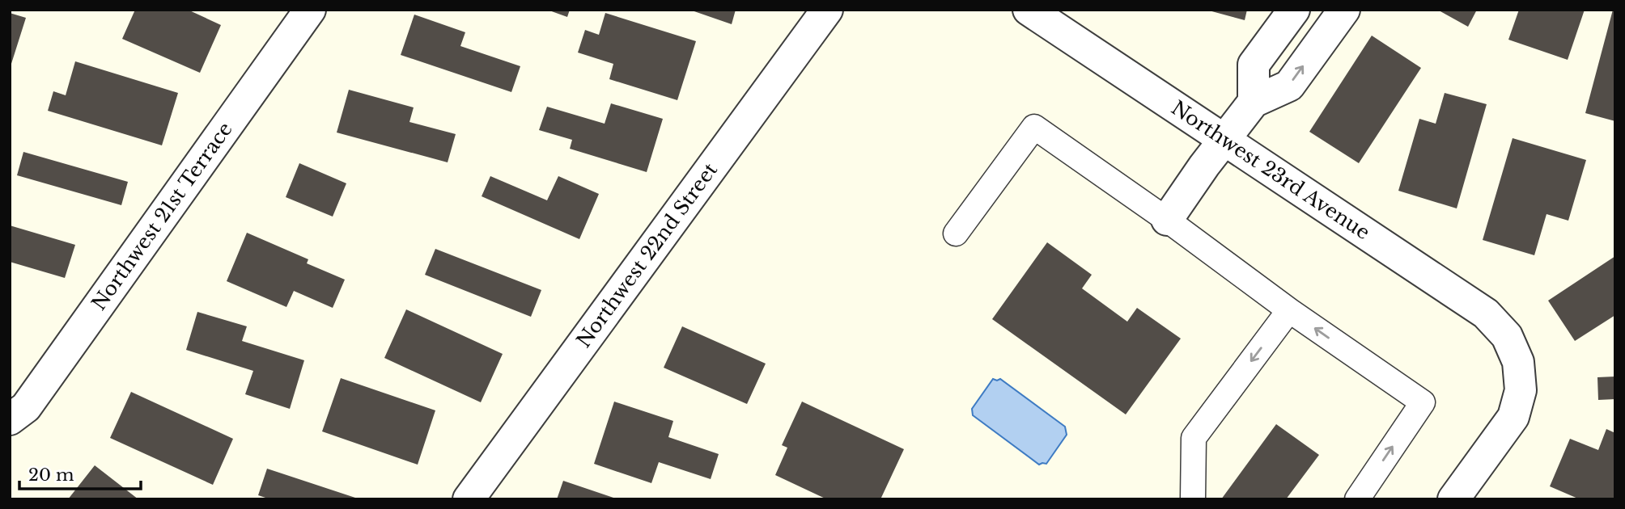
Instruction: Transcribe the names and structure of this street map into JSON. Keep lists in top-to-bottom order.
{
  "streets": {
    "street": ["Northwest 23rd Avenue", "Northwest 21st Terrace", "Northwest 22nd Street"]
  },
  "scale_bar": "20 m"
}
